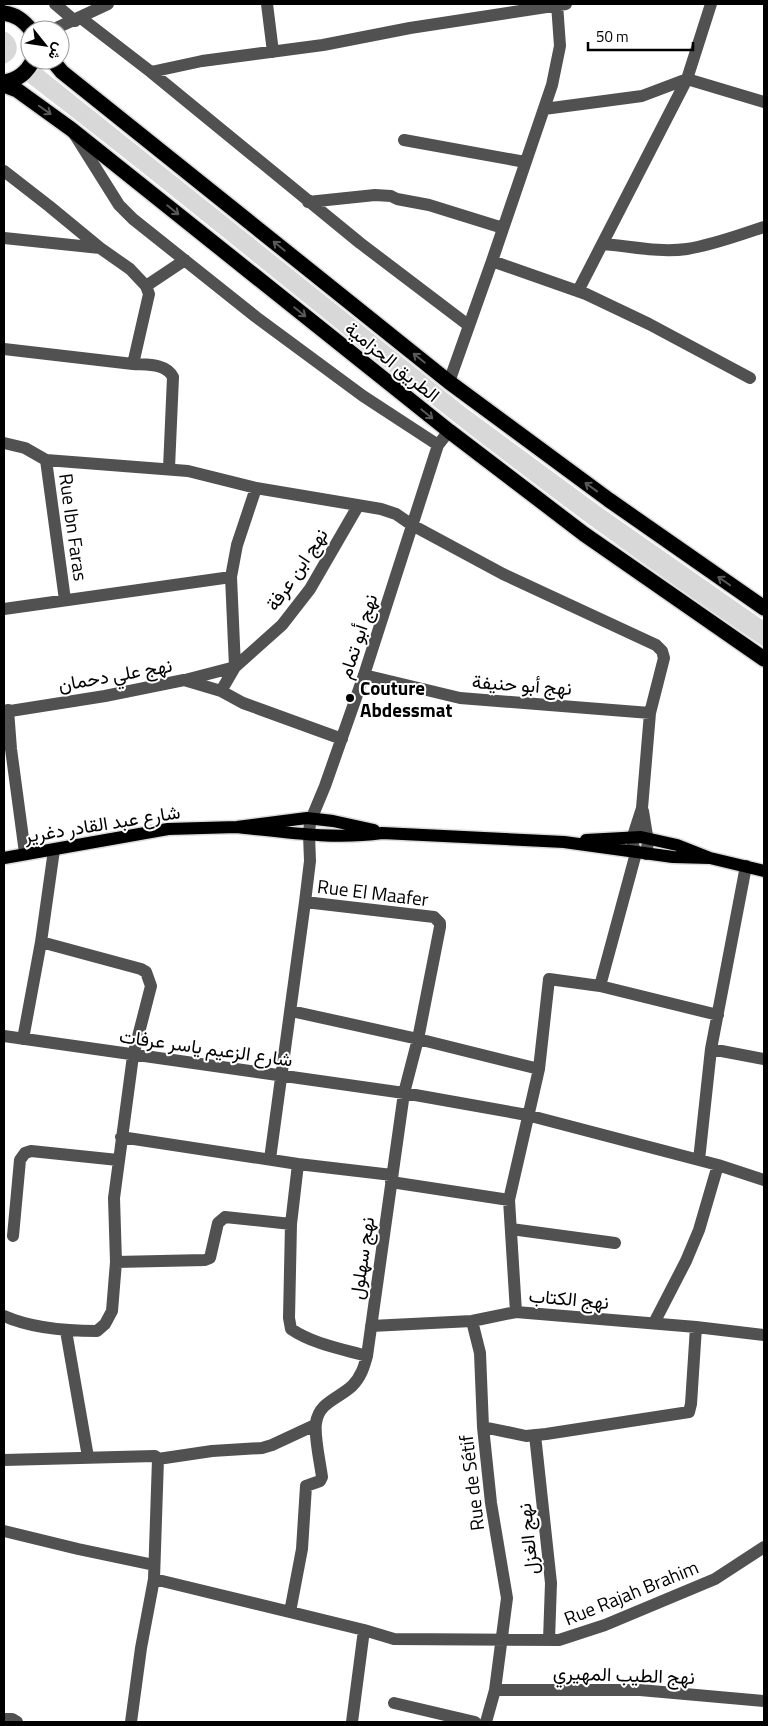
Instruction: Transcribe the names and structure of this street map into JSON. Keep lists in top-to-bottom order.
{
  "streets": {
    "highway": ["الطريق الحزامية"],
    "main road": ["شارع عبد القادر دغرير"],
    "street": [
      "Rue Ibn Faras",
      "نهج ابن عرفة",
      "نهج أبو تمام",
      "نهج علي دحمان",
      "نهج أبو حنيفة",
      "Rue El Maafer",
      "شارع الزعيم ياسر عرفات",
      "نهج سهلول",
      "نهج الكتاب",
      "Rue de Sétif",
      "نهج الغزل",
      "Rue Rajah Brahim",
      "نهج الطيب المهيري"
    ]
  },
  "crossings": [
    ["الطريق الحزامية", "نهج أبو تمام"],
    ["نهج أبو تمام", "نهج علي دحمان"],
    ["نهج أبو تمام", "نهج أبو حنيفة"],
    ["نهج أبو تمام", "شارع عبد القادر دغرير"],
    ["نهج أبو تمام", "Rue El Maafer"],
    ["نهج أبو تمام", "شارع الزعيم ياسر عرفات"],
    ["Rue El Maafer", "نهج سهلول"],
    ["شارع الزعيم ياسر عرفات", "نهج سهلول"],
    ["نهج سهلول", "نهج الكتاب"],
    ["نهج الكتاب", "Rue de Sétif"],
    ["Rue de Sétif", "Rue Rajah Brahim"],
    ["Rue de Sétif", "نهج الطيب المهيري"],
    ["نهج الغزل", "Rue Rajah Brahim"]
  ],
  "places": ["Couture Abdessmat"],
  "scale_bar": "50 m",
  "north": "bottom right"
}
